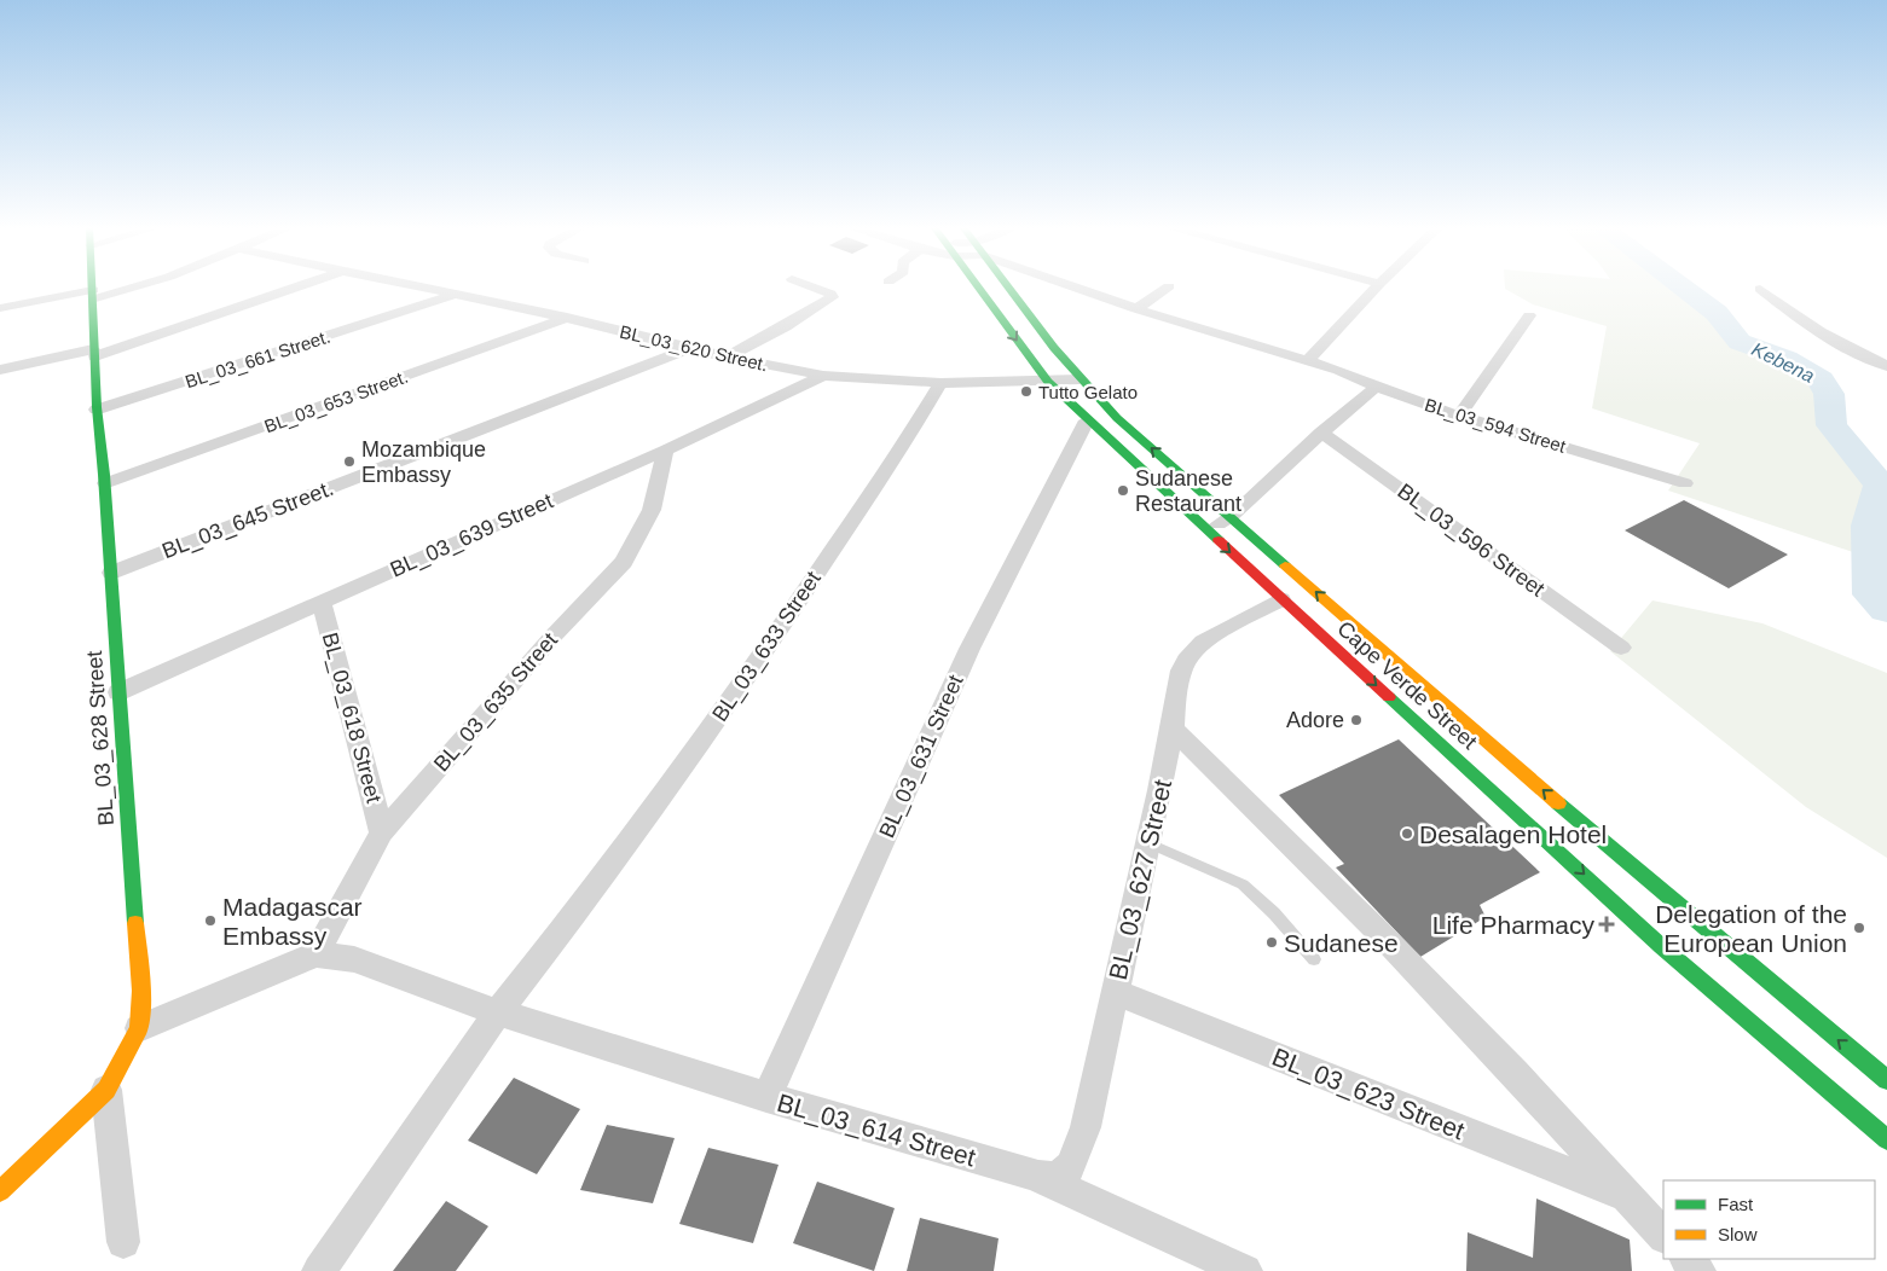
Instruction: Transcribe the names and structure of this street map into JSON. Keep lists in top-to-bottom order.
{
  "streets": {
    "main road": ["Cape Verde Street", "BL_03_628 Street"],
    "street": [
      "BL_03_620 Street.",
      "BL_03_661 Street.",
      "BL_03_653 Street.",
      "BL_03_594 Street",
      "BL_03_645 Street.",
      "BL_03_639 Street",
      "BL_03_596 Street",
      "BL_03_633 Street",
      "BL_03_635 Street",
      "BL_03_618 Street",
      "BL_03_631 Street",
      "BL_03_627 Street",
      "BL_03_623 Street",
      "BL_03_614 Street"
    ]
  },
  "crossings": [
    ["BL_03_620 Street.", "BL_03_661 Street."],
    ["BL_03_620 Street.", "BL_03_653 Street."],
    ["BL_03_620 Street.", "BL_03_645 Street."],
    ["BL_03_620 Street.", "BL_03_639 Street"],
    ["BL_03_620 Street.", "BL_03_633 Street"],
    ["BL_03_661 Street.", "BL_03_628 Street"],
    ["BL_03_653 Street.", "BL_03_628 Street"],
    ["BL_03_645 Street.", "BL_03_628 Street"],
    ["BL_03_639 Street", "BL_03_635 Street"],
    ["BL_03_639 Street", "BL_03_618 Street"],
    ["BL_03_639 Street", "BL_03_628 Street"],
    ["BL_03_633 Street", "BL_03_614 Street"],
    ["Cape Verde Street", "BL_03_631 Street"],
    ["Cape Verde Street", "BL_03_627 Street"],
    ["BL_03_635 Street", "BL_03_618 Street"],
    ["BL_03_631 Street", "BL_03_614 Street"],
    ["BL_03_627 Street", "BL_03_623 Street"],
    ["BL_03_627 Street", "BL_03_614 Street"]
  ],
  "water": ["Kebena"],
  "places": {
    "other": [
      "Tutto Gelato",
      "Mozambique Embassy",
      "Sudanese Restaurant",
      "Adore",
      "Desalagen Hotel",
      "Madagascar Embassy",
      "Delegation of the European Union",
      "Sudanese"
    ],
    "health": ["Life Pharmacy"]
  },
  "legend": ["Fast", "Slow"]
}
